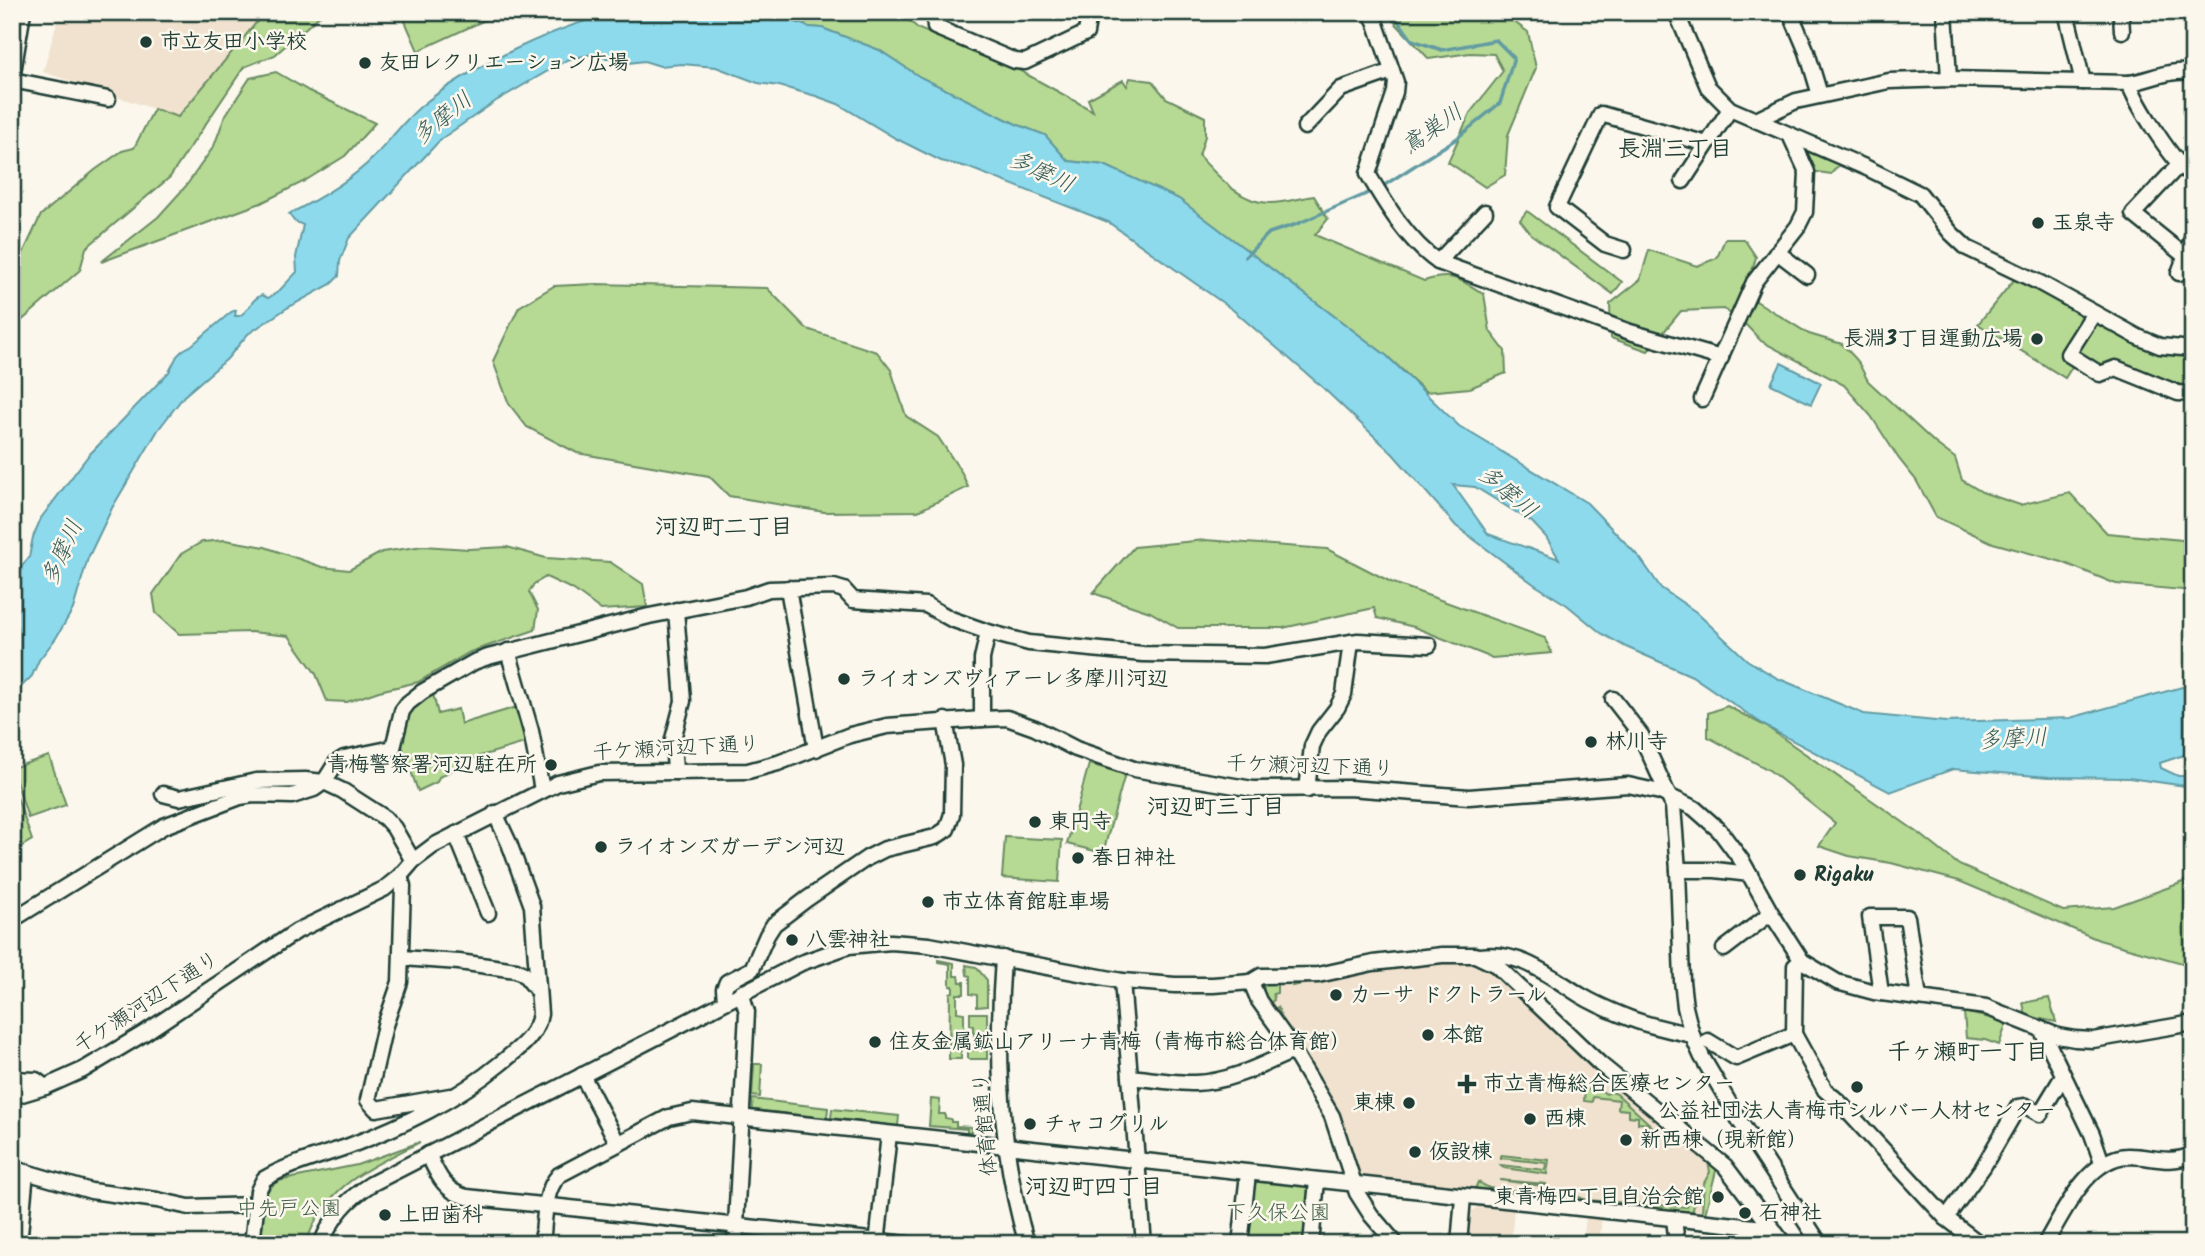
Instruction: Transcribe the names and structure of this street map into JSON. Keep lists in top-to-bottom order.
{
  "streets": {
    "street": ["千ケ瀬河辺下通り", "体育館通り"]
  },
  "districts": [
    "長淵三丁目",
    "河辺町二丁目",
    "河辺町三丁目",
    "千ヶ瀬町一丁目",
    "河辺町四丁目"
  ],
  "water": ["多摩川", "鳶巣川"],
  "parks": ["中先戸公園", "下久保公園"],
  "places": {
    "other": [
      "市立友田小学校",
      "友田レクリエーション広場",
      "玉泉寺",
      "長淵3丁目運動広場",
      "ライオンズヴィアーレ多摩川河辺",
      "林川寺",
      "青梅警察署河辺駐在所",
      "東円寺",
      "ライオンズガーデン河辺",
      "春日神社",
      "Rigaku",
      "市立体育館駐車場",
      "八雲神社",
      "カーサ ドクトラール",
      "本館",
      "住友金属鉱山アリーナ青梅（青梅市総合体育館）",
      "公益社団法人青梅市シルバー人材センター",
      "東棟",
      "西棟",
      "チャコグリル",
      "新西棟（現新館）",
      "仮設棟",
      "東青梅四丁目自治会館",
      "石神社",
      "上田歯科"
    ],
    "health": ["市立青梅総合医療センター"]
  }
}
